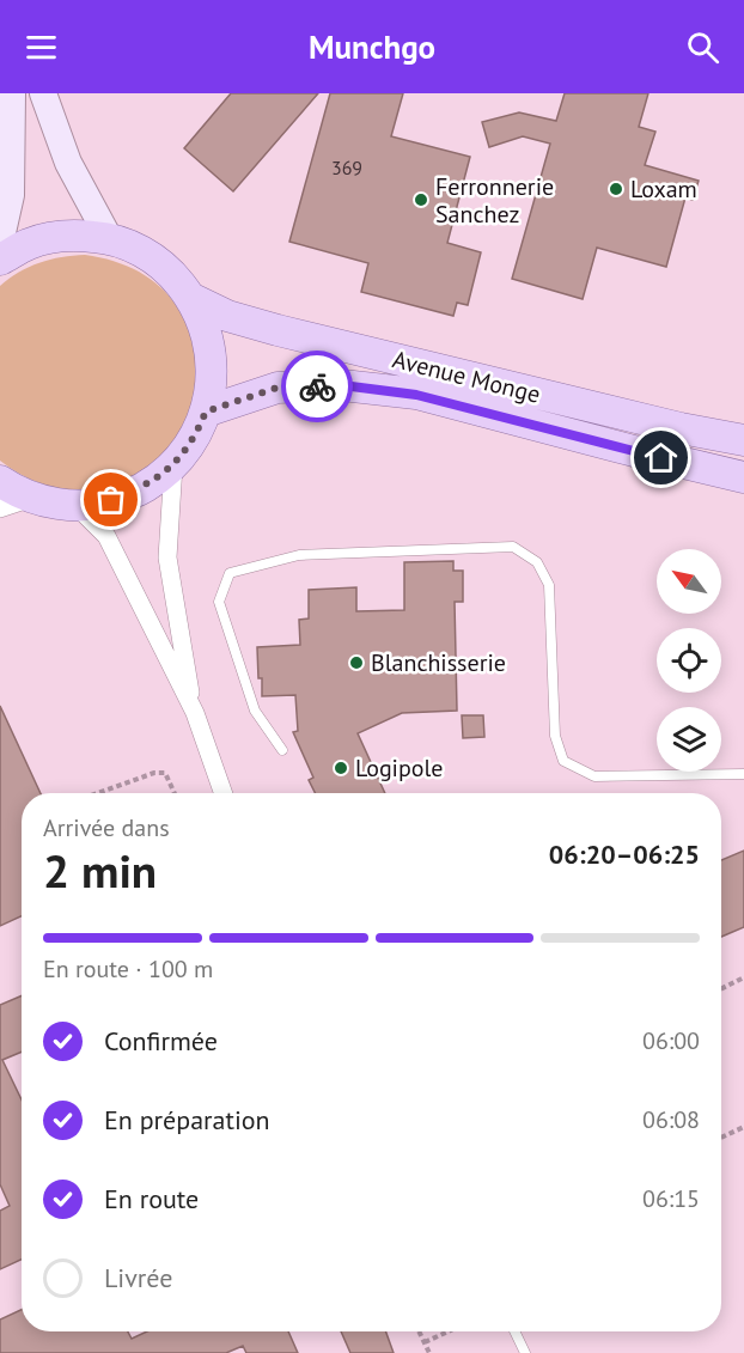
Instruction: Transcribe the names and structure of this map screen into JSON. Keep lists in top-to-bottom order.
{
  "streets": {
    "main road": ["Avenue Monge"]
  },
  "places": [
    "Loxam",
    "Ferronnerie Sanchez",
    "Blanchisserie",
    "Logipole"
  ],
  "house_numbers": ["369"],
  "north": "top left",
  "page": {
    "header": "Munchgo",
    "heading": ["2 min", "Arrivée dans", "06:20–06:25"],
    "bar": "En route · 100 m",
    "list": [
      ["Confirmée", "06:00"],
      ["En préparation", "06:08"],
      ["En route", "06:15"],
      "Livrée"
    ]
  }
}
